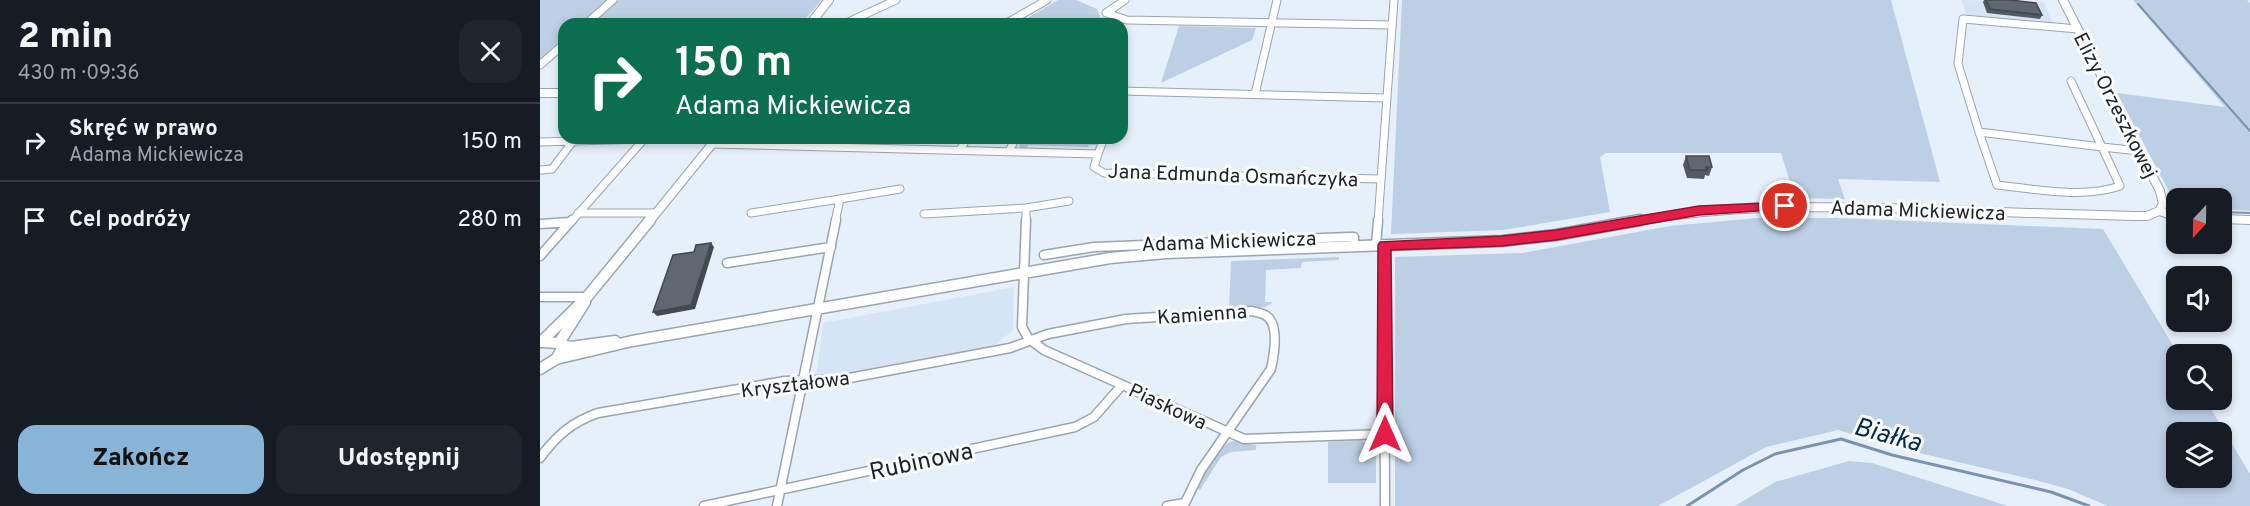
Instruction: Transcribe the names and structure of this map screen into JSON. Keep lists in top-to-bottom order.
{
  "streets": {
    "street": [
      "Elizy Orzeszkowej",
      "Jana Edmunda Osmańczyka",
      "Adama Mickiewicza",
      "Kamienna",
      "Kryształowa",
      "Piaskowa",
      "Rubinowa"
    ]
  },
  "crossings": [
    ["Elizy Orzeszkowej", "Adama Mickiewicza"],
    ["Kamienna", "Kryształowa"],
    ["Kamienna", "Piaskowa"],
    ["Kryształowa", "Piaskowa"],
    ["Piaskowa", "Rubinowa"]
  ],
  "water": ["Białka"],
  "north": "bottom",
  "page": {
    "heading": ["2 min", "430 m · 09:36"],
    "turn": ["150 m", "Adama Mickiewicza"],
    "list": [
      {
        "name": "Skręć w prawo",
        "note": "Adama Mickiewicza",
        "value": "150 m"
      },
      {
        "name": "Cel podróży",
        "value": "280 m"
      }
    ],
    "buttons": ["Zakończ", "Udostępnij"]
  }
}
